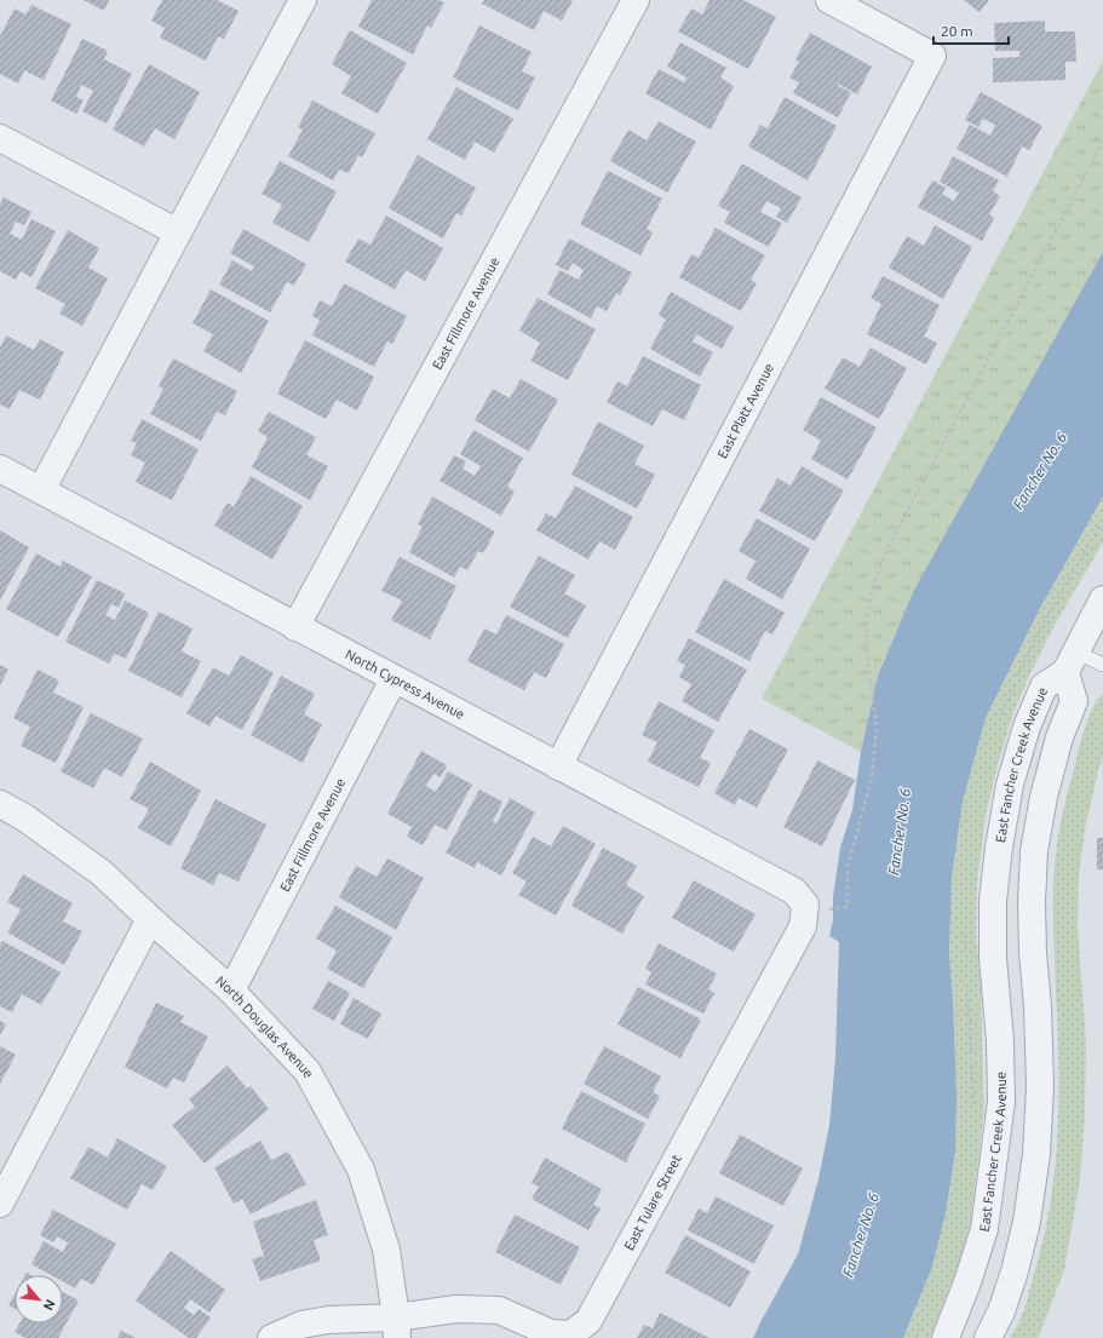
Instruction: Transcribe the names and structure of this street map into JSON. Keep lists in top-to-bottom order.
{
  "streets": {
    "street": [
      "East Fillmore Avenue",
      "East Platt Avenue",
      "North Cypress Avenue",
      "East Fancher Creek Avenue",
      "North Douglas Avenue",
      "East Tulare Street"
    ]
  },
  "crossings": [
    ["East Fillmore Avenue", "North Cypress Avenue"],
    ["East Fillmore Avenue", "North Douglas Avenue"],
    ["East Platt Avenue", "North Cypress Avenue"],
    ["North Cypress Avenue", "East Tulare Street"],
    ["North Douglas Avenue", "East Tulare Street"]
  ],
  "water": ["Fancher No. 6"],
  "scale_bar": "20 m",
  "north": "bottom right"
}
